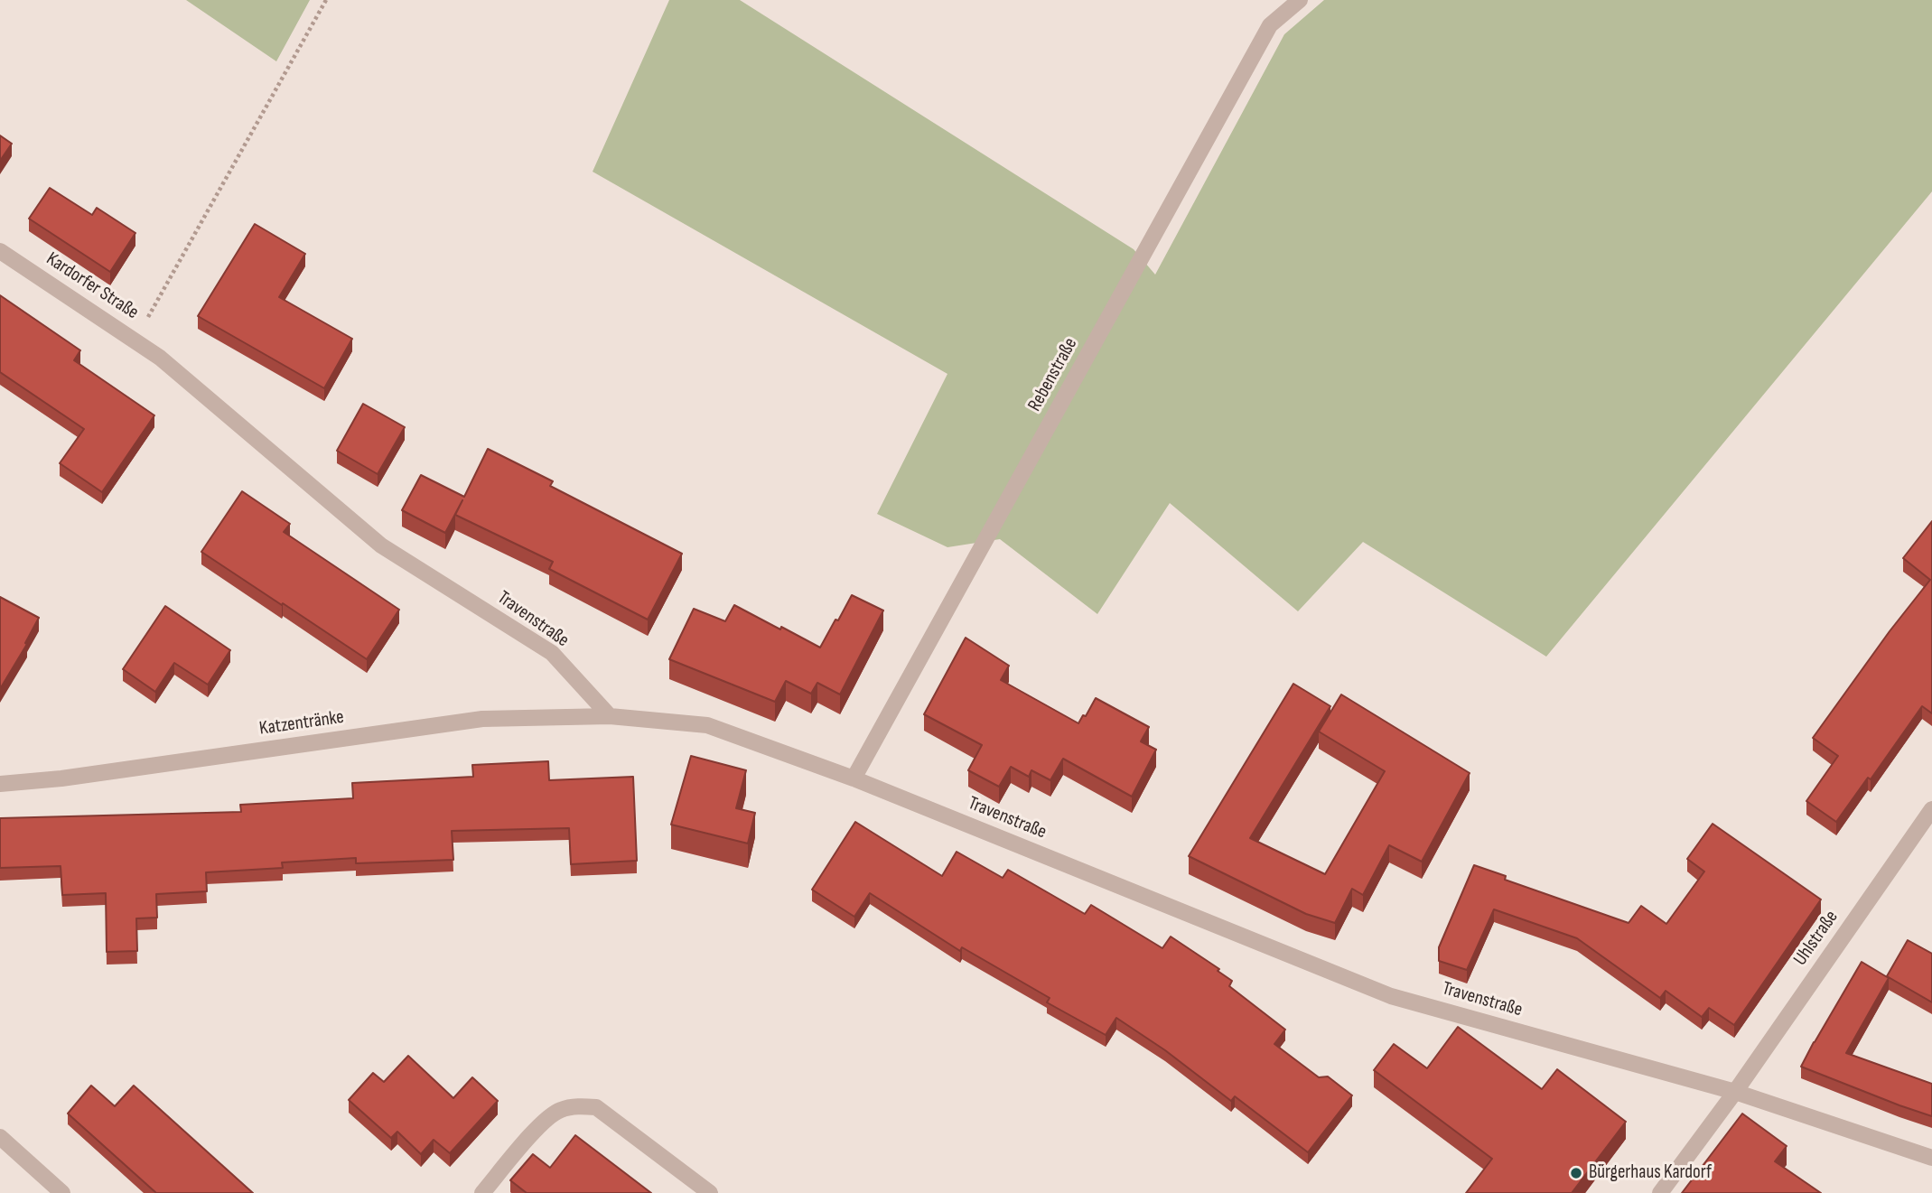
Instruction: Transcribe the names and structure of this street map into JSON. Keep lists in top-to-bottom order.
{
  "streets": {
    "street": [
      "Kardorfer Straße",
      "Rebenstraße",
      "Travenstraße",
      "Katzentränke",
      "Uhlstraße"
    ]
  },
  "crossings": [
    ["Kardorfer Straße", "Travenstraße"],
    ["Rebenstraße", "Travenstraße"],
    ["Travenstraße", "Katzentränke"],
    ["Travenstraße", "Uhlstraße"]
  ],
  "places": ["Bürgerhaus Kardorf"]
}
